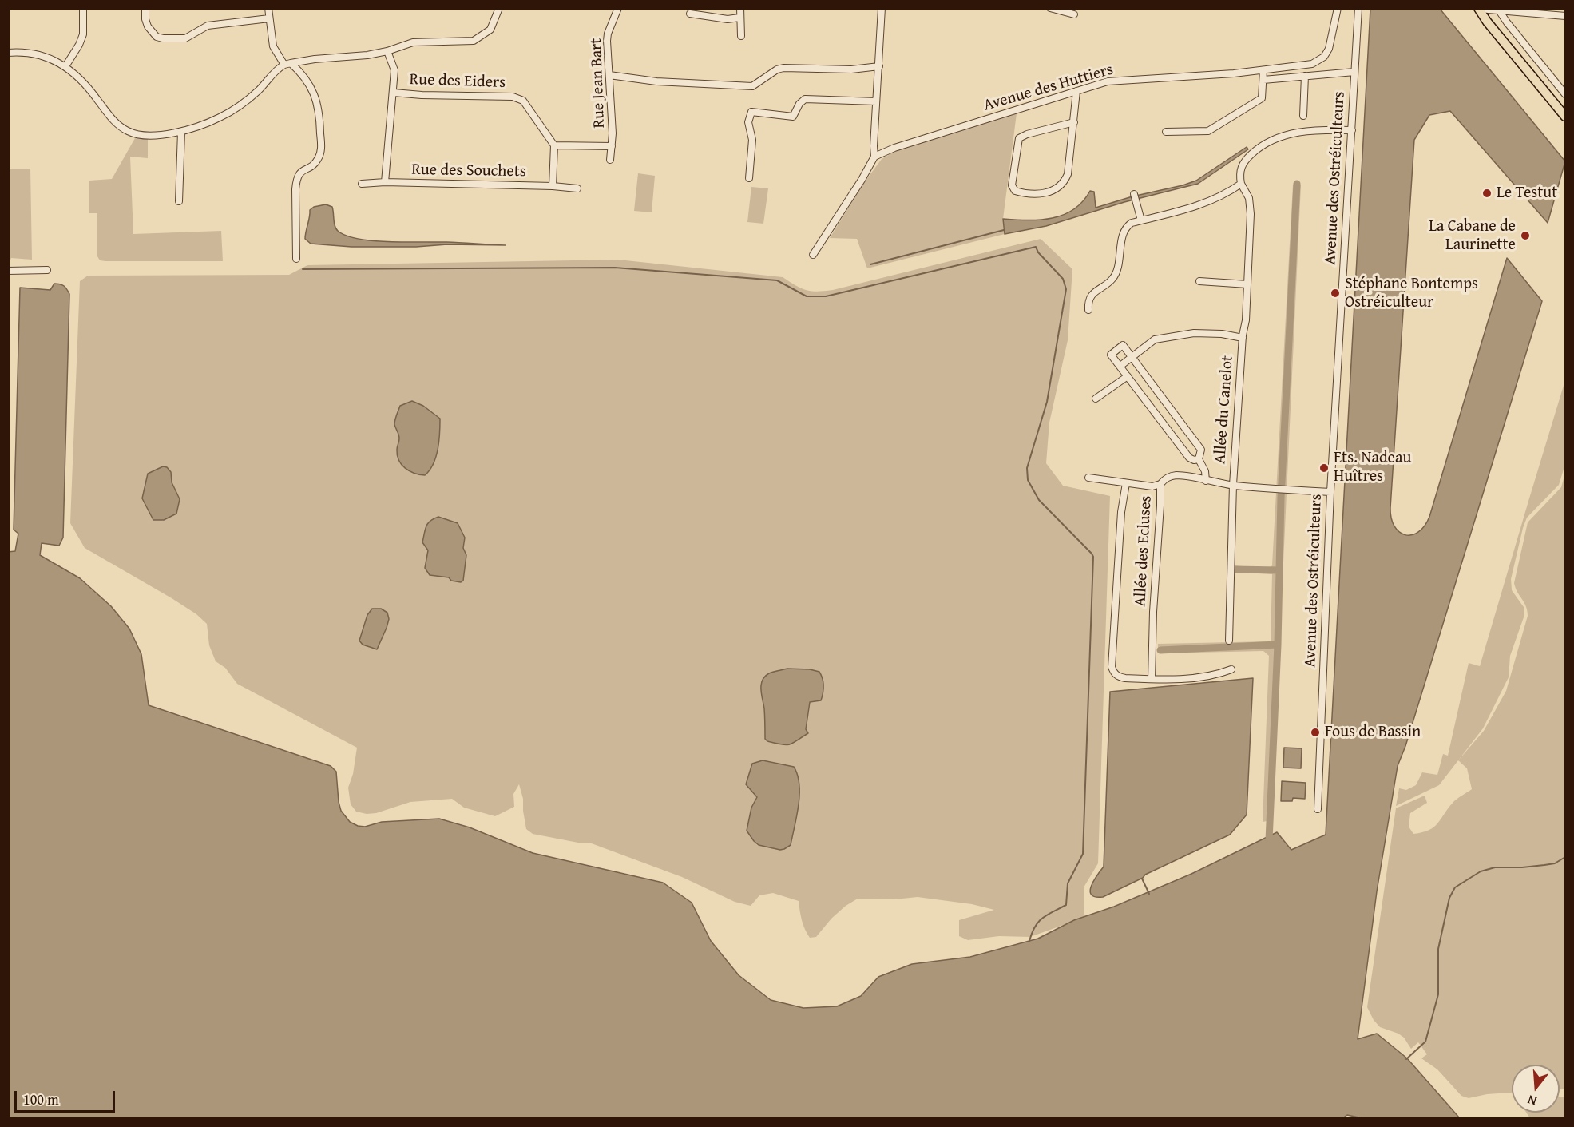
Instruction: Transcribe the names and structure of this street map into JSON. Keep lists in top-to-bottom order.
{
  "streets": {
    "street": [
      "Rue des Eiders",
      "Rue Jean Bart",
      "Avenue des Huttiers",
      "Rue des Souchets",
      "Avenue des Ostréiculteurs",
      "Allée du Canelot",
      "Allée des Ecluses"
    ]
  },
  "crossings": [
    ["Avenue des Ostréiculteurs", "Allée des Ecluses"],
    ["Allée du Canelot", "Allée des Ecluses"]
  ],
  "places": [
    "Le Testut",
    "La Cabane de Laurinette",
    "Stéphane Bontemps Ostréiculteur",
    "Ets. Nadeau Huîtres",
    "Fous de Bassin"
  ],
  "scale_bar": "100 m",
  "north": "bottom"
}
